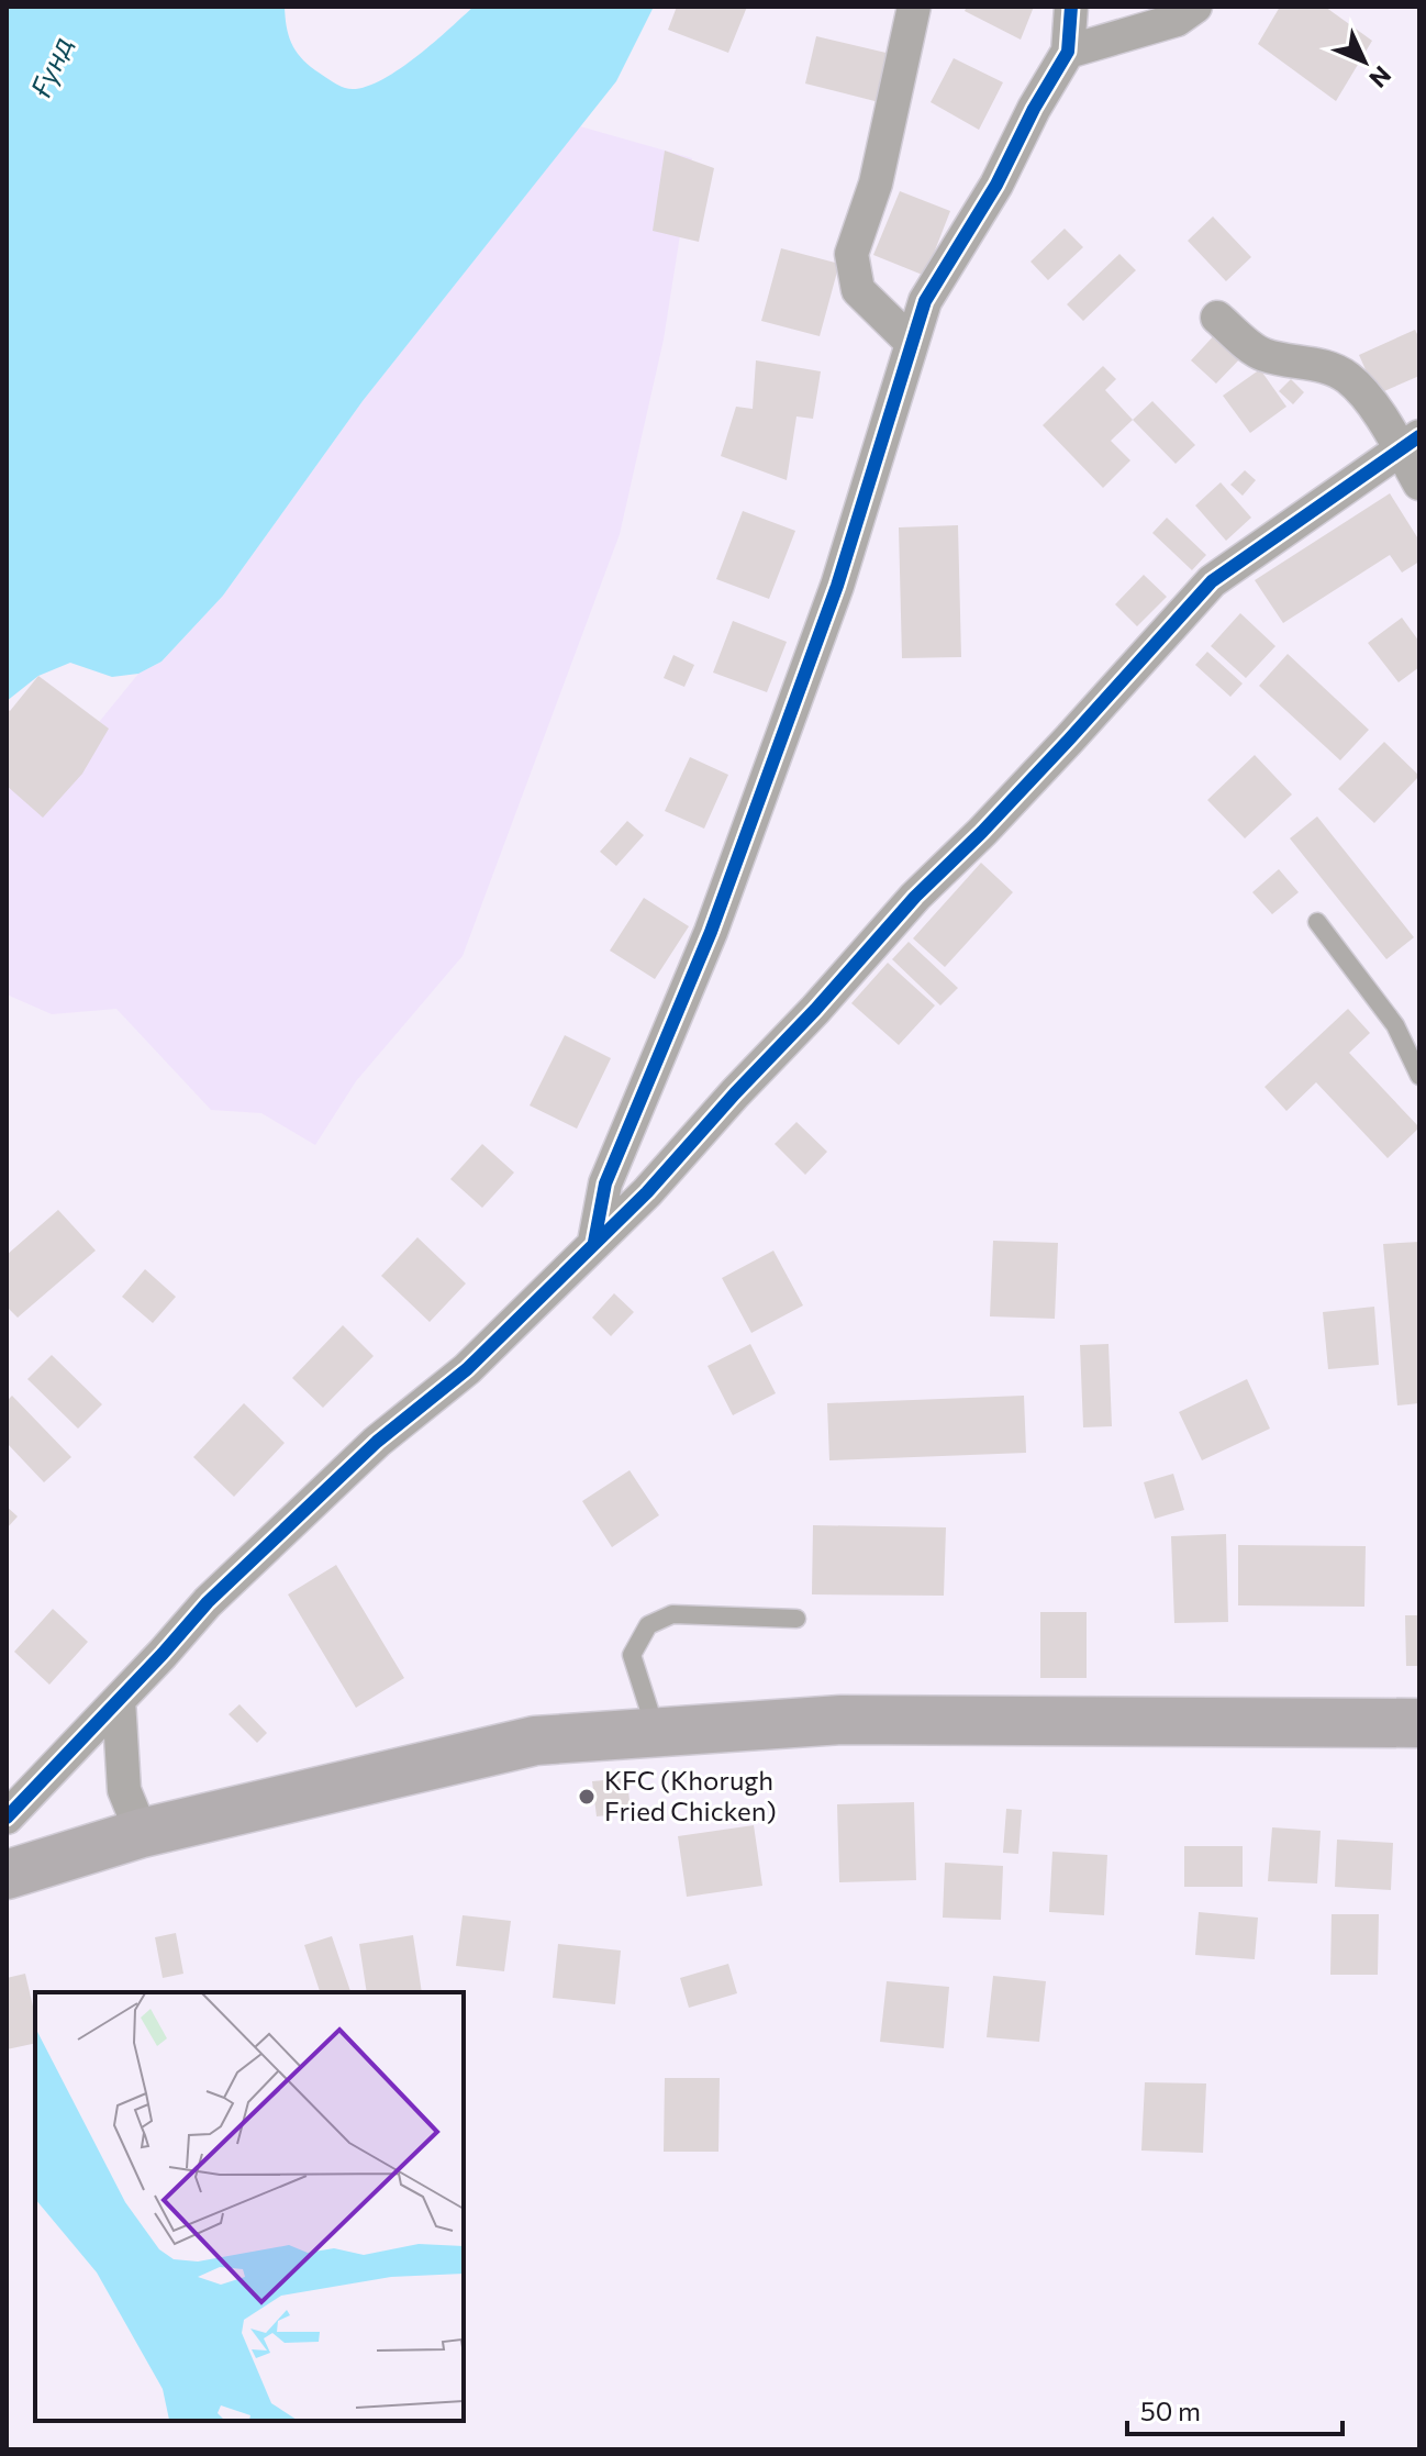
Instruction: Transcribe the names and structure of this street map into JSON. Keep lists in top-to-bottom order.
{
  "water": ["Ғунд"],
  "places": ["KFC (Khorugh Fried Chicken)"],
  "scale_bar": "50 m",
  "north": "bottom right"
}
